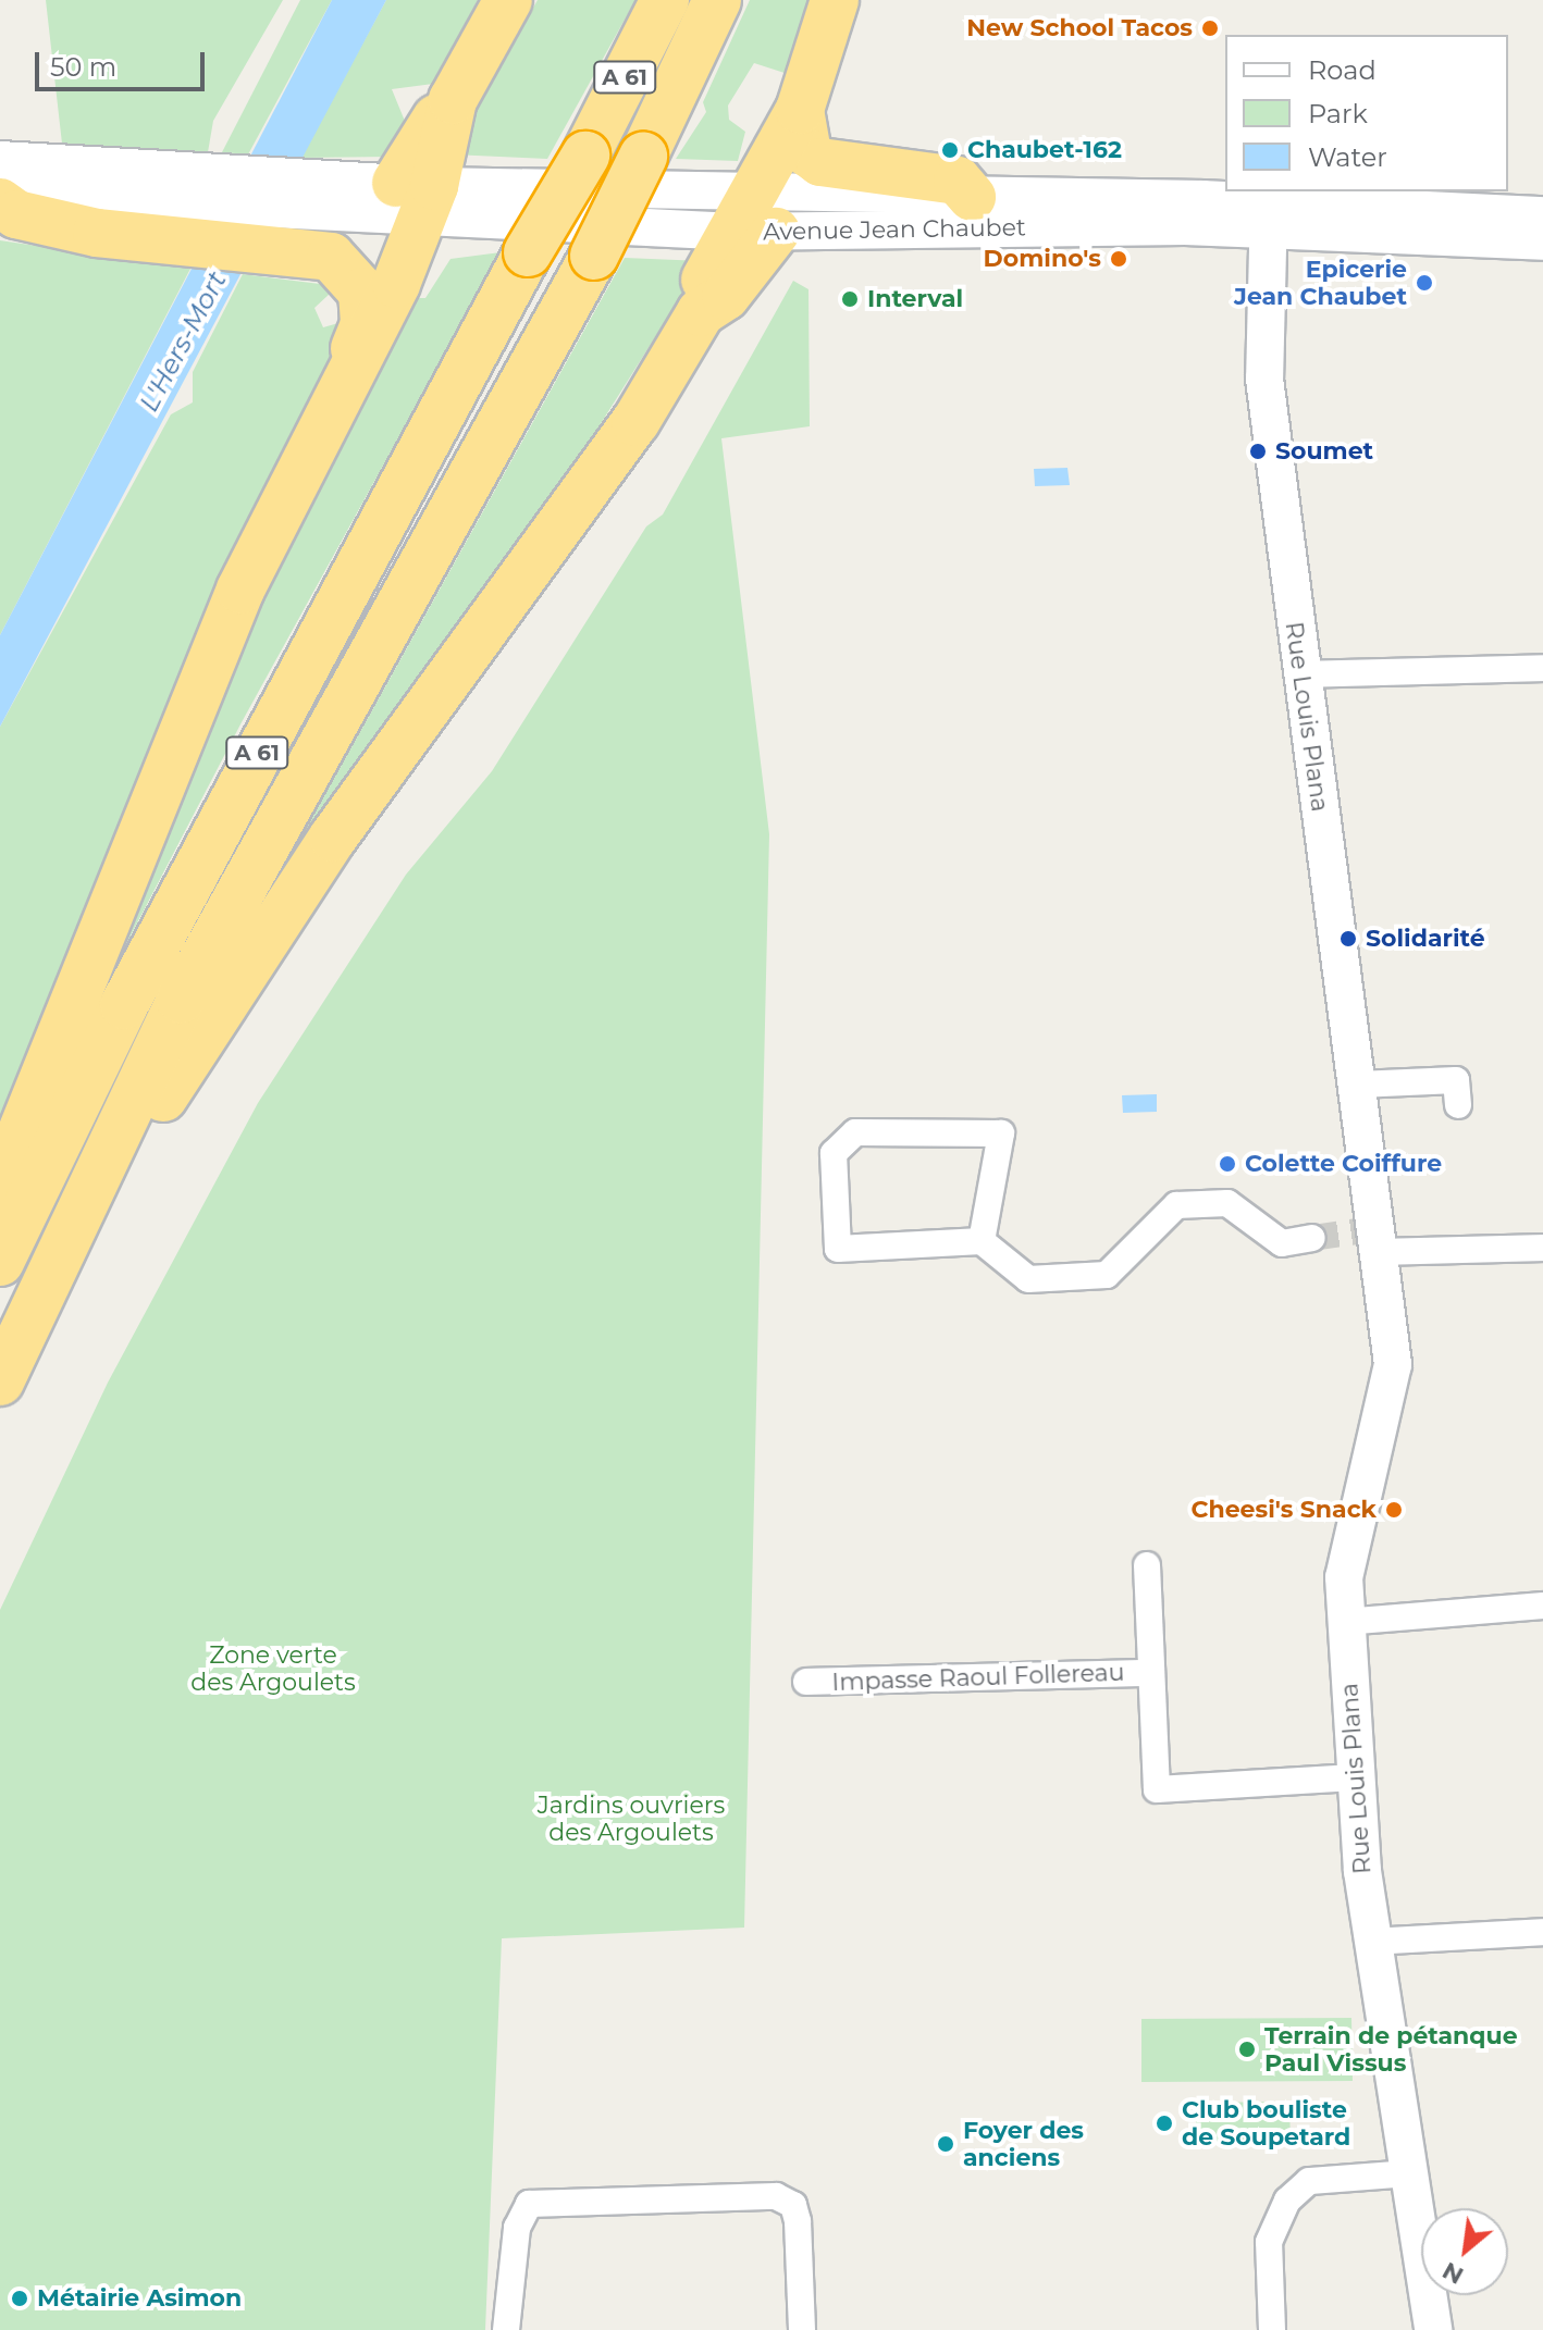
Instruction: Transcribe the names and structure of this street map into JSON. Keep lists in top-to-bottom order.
{
  "streets": {
    "highway": ["A 61"],
    "main road": ["Avenue Jean Chaubet", "Rue Louis Plana"],
    "street": ["Impasse Raoul Follereau"]
  },
  "crossings": [
    ["Avenue Jean Chaubet", "Rue Louis Plana"],
    ["Rue Louis Plana", "Impasse Raoul Follereau"]
  ],
  "water": ["L'Hers-Mort"],
  "parks": ["Zone verte des Argoulets", "Jardins ouvriers des Argoulets"],
  "places": [
    "New School Tacos",
    "Chaubet-162",
    "Domino's",
    "Epicerie Jean Chaubet",
    "Interval",
    "Soumet",
    "Solidarité",
    "Colette Coiffure",
    "Cheesi's Snack",
    "Terrain de pétanque Paul Vissus",
    "Club bouliste de Soupetard",
    "Foyer des anciens",
    "Métairie Asimon"
  ],
  "legend": ["Road", "Park", "Water"],
  "scale_bar": "50 m",
  "north": "bottom left"
}
